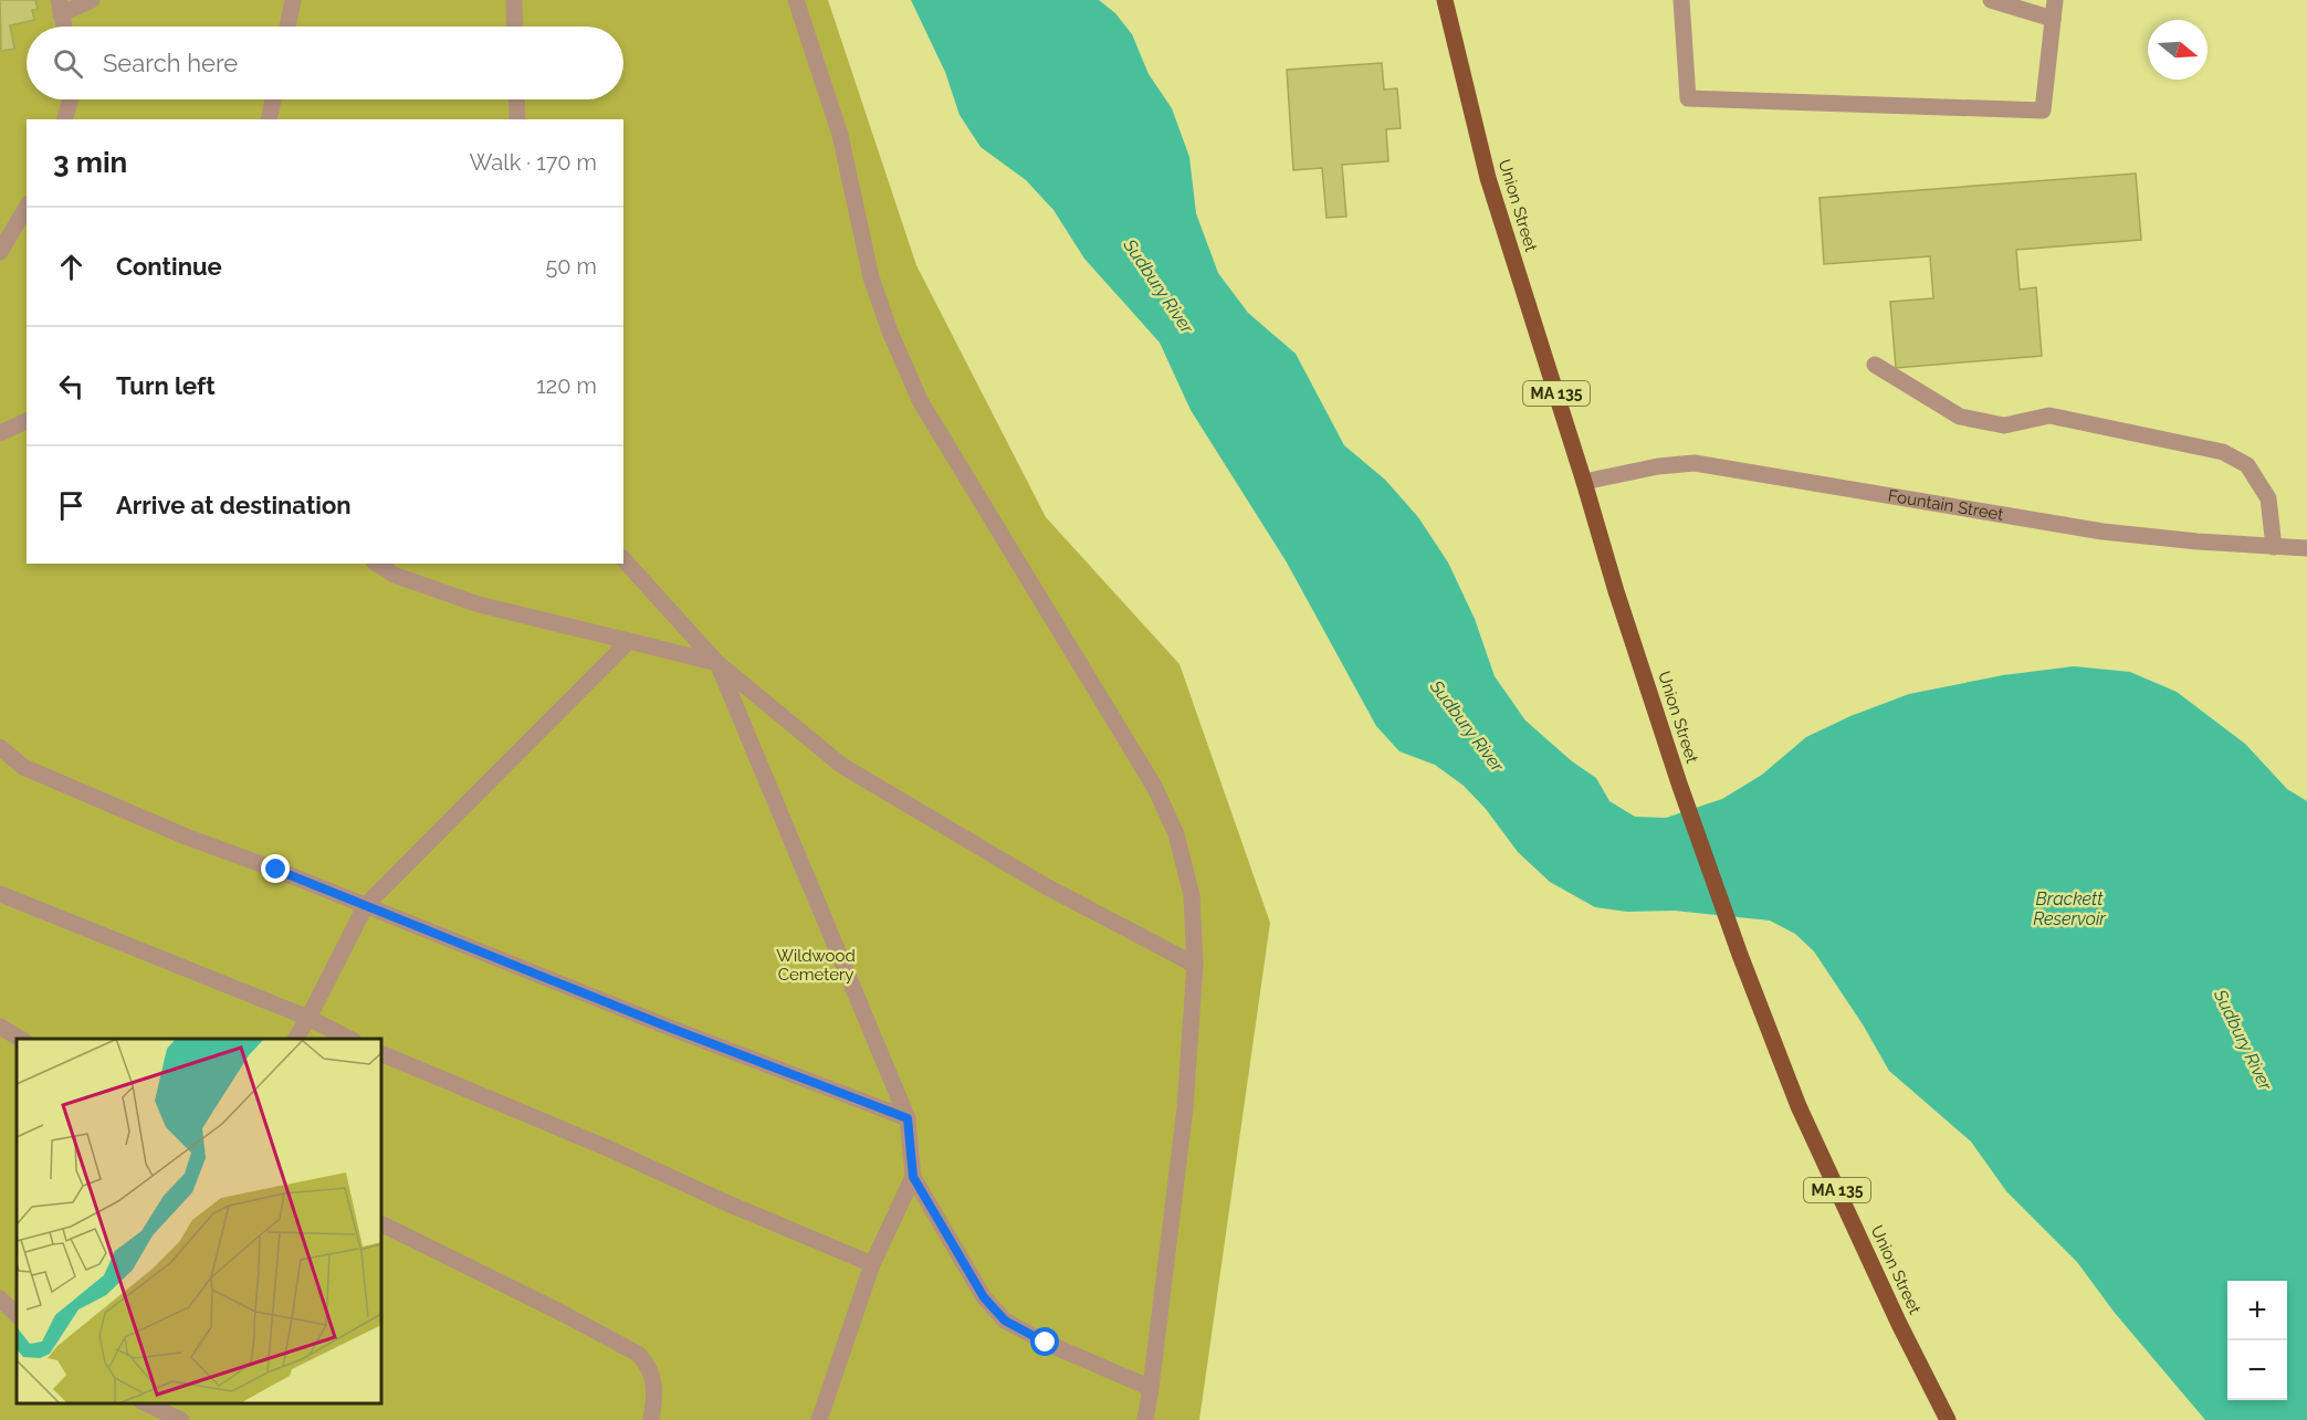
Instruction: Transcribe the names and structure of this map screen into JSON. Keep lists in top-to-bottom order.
{
  "streets": {
    "main road": ["Union Street", "MA 135"],
    "street": ["Fountain Street"]
  },
  "crossings": [
    ["Union Street", "Fountain Street"]
  ],
  "water": ["Sudbury River", "Brackett Reservoir"],
  "parks": ["Wildwood Cemetery"],
  "north": "right",
  "page": {
    "search": "Search here",
    "heading": ["3 min", "Walk · 170 m"],
    "list": [
      ["Continue", "50 m"],
      ["Turn left", "120 m"],
      "Arrive at destination"
    ],
    "map_buttons": ["+", "−"]
  }
}
